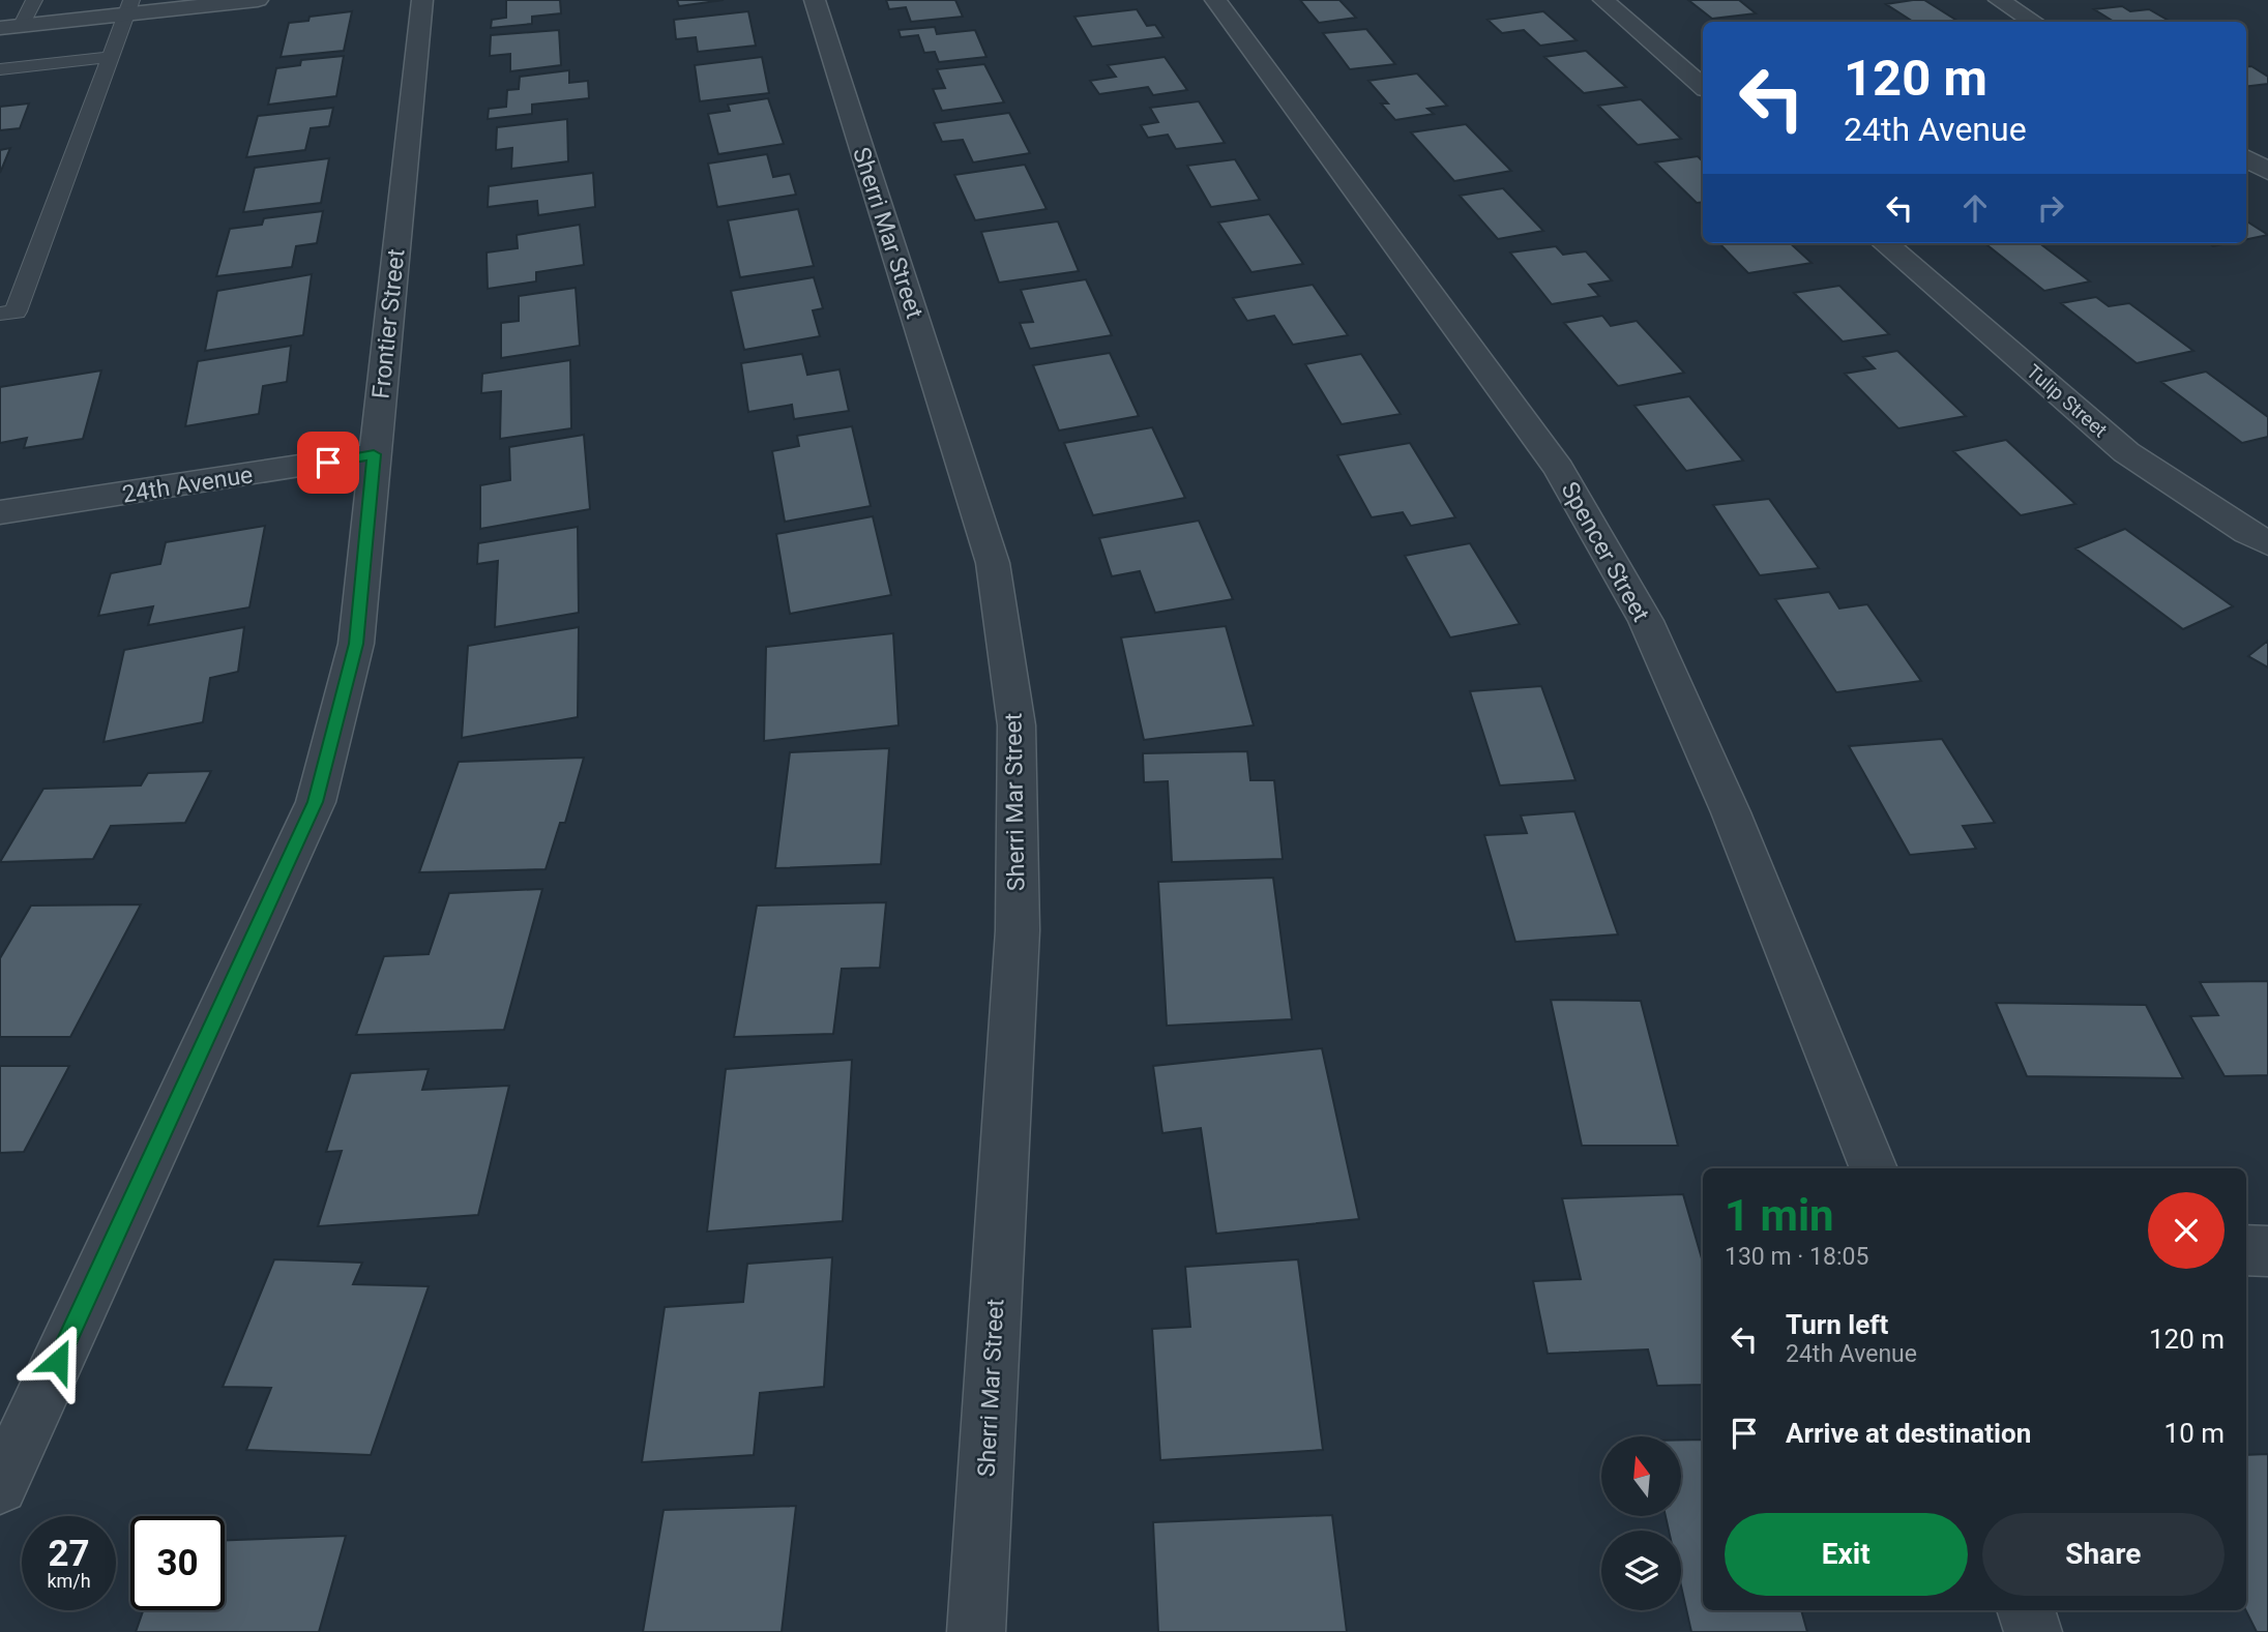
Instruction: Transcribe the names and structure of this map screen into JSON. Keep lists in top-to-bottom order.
{
  "streets": {
    "street": [
      "Sherri Mar Street",
      "Frontier Street",
      "Tulip Street",
      "24th Avenue",
      "Spencer Street"
    ]
  },
  "crossings": [
    ["Frontier Street", "24th Avenue"]
  ],
  "north": "top",
  "page": {
    "turn": ["120 m", "24th Avenue"],
    "heading": ["1 min", "130 m · 18:05"],
    "list": [
      {
        "name": "Turn left",
        "note": "24th Avenue",
        "value": "120 m"
      },
      {
        "name": "Arrive at destination",
        "value": "10 m"
      }
    ],
    "buttons": ["Exit", "Share"],
    "speed": "27 km/h",
    "limit": "30"
  }
}
